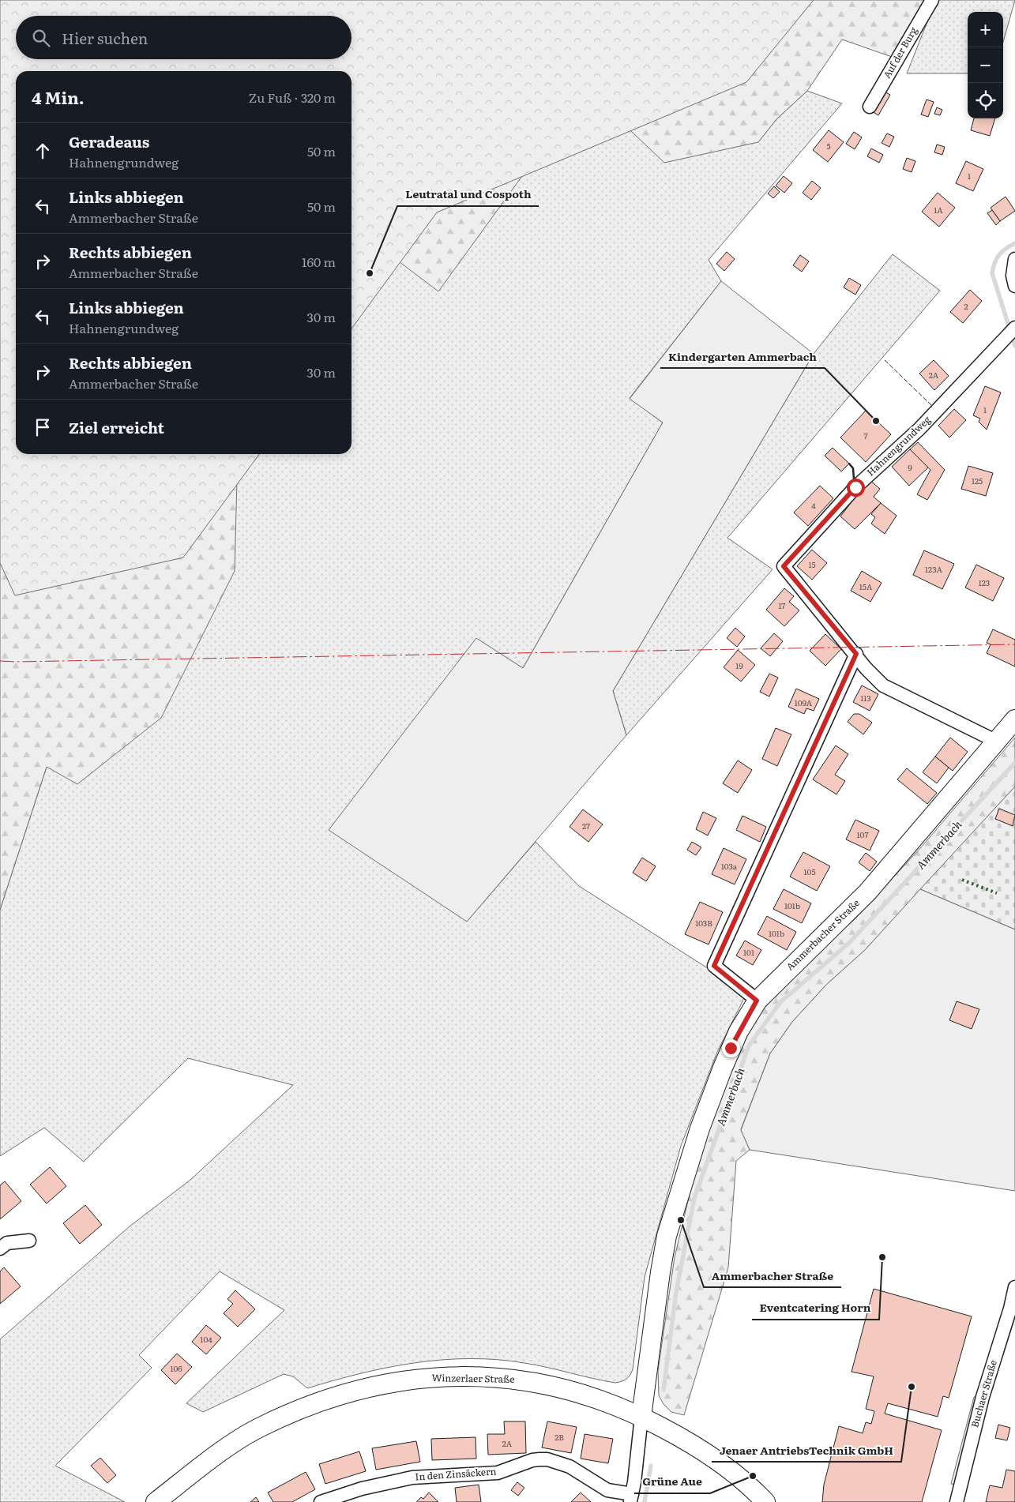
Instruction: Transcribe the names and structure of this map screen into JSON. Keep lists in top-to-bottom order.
{
  "streets": {
    "main road": ["Ammerbacher Straße", "Winzerlaer Straße"],
    "street": [
      "Auf der Burg",
      "Hahnengrundweg",
      "Buchaer Straße",
      "In den Zinsäckern"
    ]
  },
  "crossings": [
    ["Ammerbacher Straße", "Winzerlaer Straße"],
    ["Ammerbacher Straße", "In den Zinsäckern"]
  ],
  "water": ["Ammerbach"],
  "places": [
    "Leutratal und Cospoth",
    "Kindergarten Ammerbach",
    "Ammerbacher Straße",
    "Eventcatering Horn",
    "Jenaer AntriebsTechnik GmbH",
    "Grüne Aue"
  ],
  "house_numbers": [
    "5",
    "1",
    "1A",
    "2",
    "2A",
    "1",
    "7",
    "9",
    "125",
    "4",
    "15",
    "123A",
    "123",
    "15A",
    "17",
    "19",
    "113",
    "109A",
    "27",
    "107",
    "103a",
    "105",
    "101b",
    "103B",
    "101b",
    "101",
    "104",
    "106",
    "2B",
    "2A"
  ],
  "page": {
    "map_buttons": ["+", "−"],
    "search": "Hier suchen",
    "heading": ["4 Min.", "Zu Fuß · 320 m"],
    "list": [
      ["Geradeaus", "Hahnengrundweg", "50 m"],
      ["Links abbiegen", "Ammerbacher Straße", "50 m"],
      ["Rechts abbiegen", "Ammerbacher Straße", "160 m"],
      ["Links abbiegen", "Hahnengrundweg", "30 m"],
      ["Rechts abbiegen", "Ammerbacher Straße", "30 m"],
      "Ziel erreicht"
    ]
  }
}
